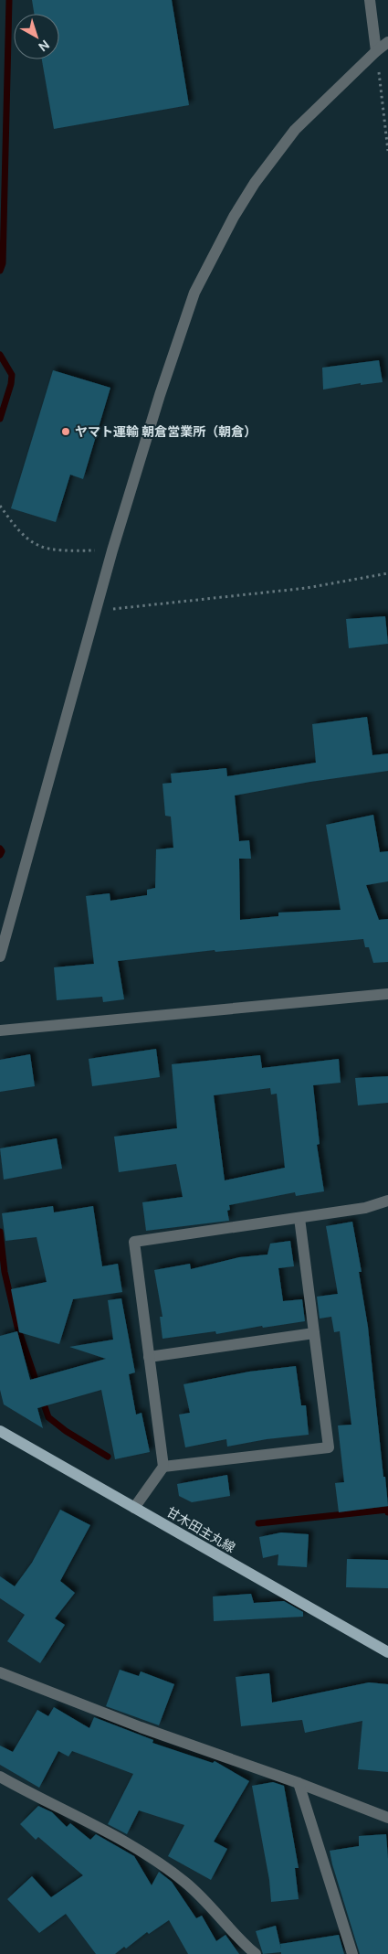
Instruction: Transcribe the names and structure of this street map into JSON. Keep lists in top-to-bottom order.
{
  "streets": {
    "main road": ["甘木田主丸線"]
  },
  "places": ["ヤマト運輸 朝倉営業所（朝倉）"],
  "north": "bottom right"
}
